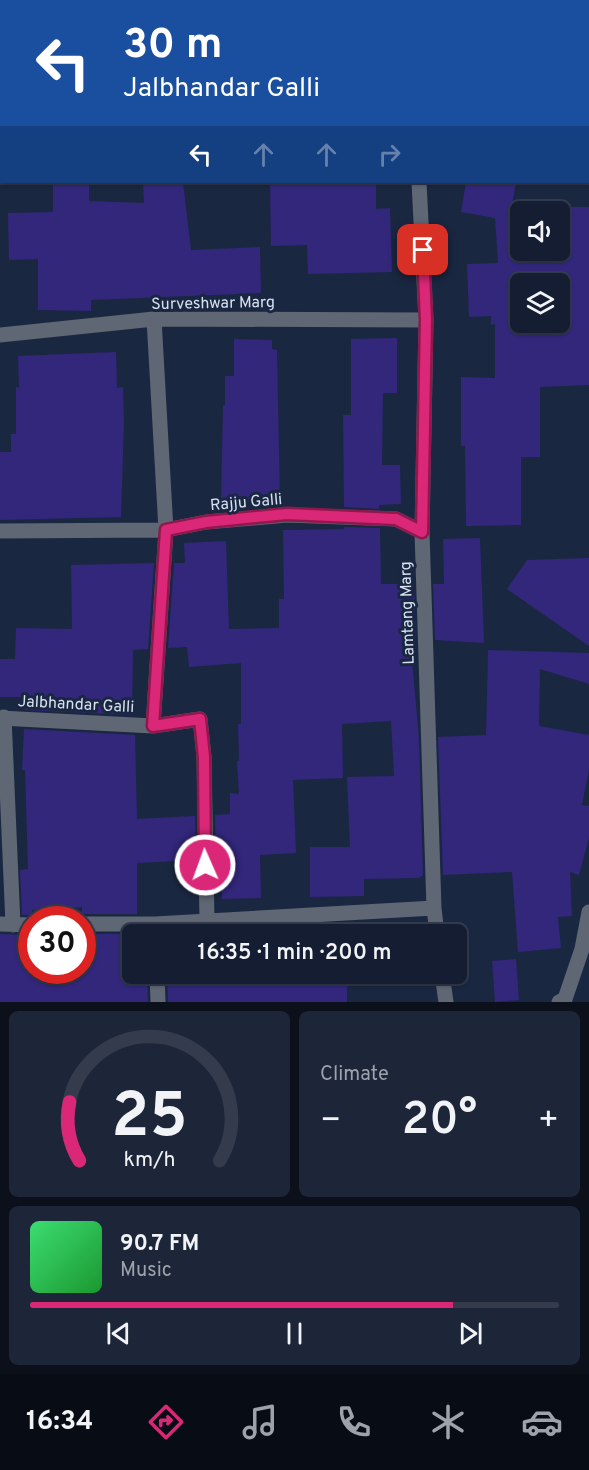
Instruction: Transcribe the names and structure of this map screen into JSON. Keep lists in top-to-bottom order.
{
  "streets": {
    "street": [
      "Surveshwar Marg",
      "Rajju Galli",
      "Lamtang Marg",
      "Jalbhandar Galli"
    ]
  },
  "crossings": [
    ["Surveshwar Marg", "Lamtang Marg"],
    ["Rajju Galli", "Lamtang Marg"]
  ],
  "page": {
    "turn": ["30 m", "Jalbhandar Galli"],
    "limit": "30",
    "trip": "16:35 · 1 min · 200 m",
    "tile": "Climate",
    "heat": ["−", "20°", "+"],
    "song": ["90.7 FM", "Music"],
    "tabs": "16:34",
    "gauge": ["25", "km/h"]
  }
}
